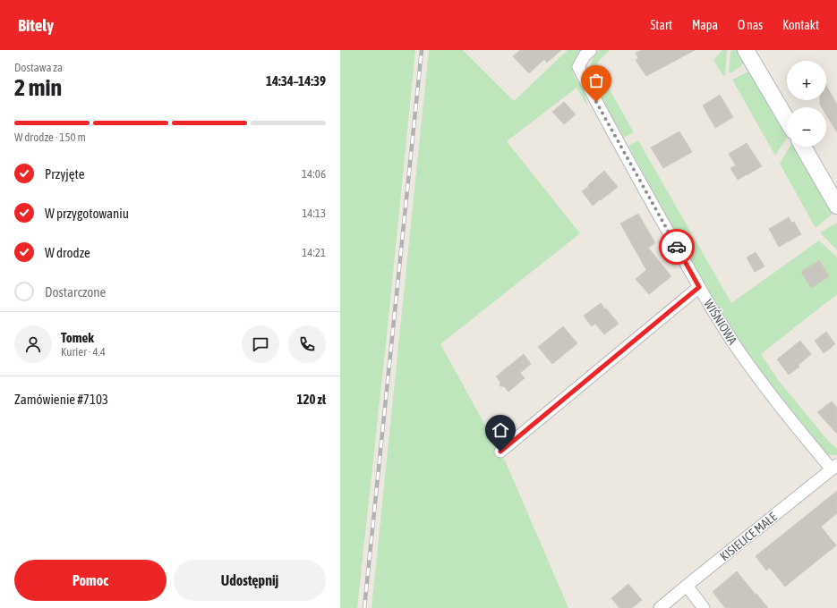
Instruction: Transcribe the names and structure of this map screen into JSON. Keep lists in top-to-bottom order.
{
  "streets": {
    "street": ["WIŚNIOWA", "KISIELICE MAŁE"]
  },
  "crossings": [
    ["WIŚNIOWA", "KISIELICE MAŁE"]
  ],
  "page": {
    "header": "Bitely",
    "nav": [
      "Start",
      "Mapa",
      "O nas",
      "Kontakt"
    ],
    "heading": ["2 min", "Dostawa za", "14:34–14:39"],
    "panel": [
      "Tomek",
      "Kurier · 4.4",
      "Zamówienie #7103",
      "120 zł"
    ],
    "map_buttons": ["+", "−"],
    "bar": "W drodze · 150 m",
    "list": [
      ["Przyjęte", "14:06"],
      ["W przygotowaniu", "14:13"],
      ["W drodze", "14:21"],
      "Dostarczone"
    ],
    "buttons": ["Pomoc", "Udostępnij"]
  }
}
